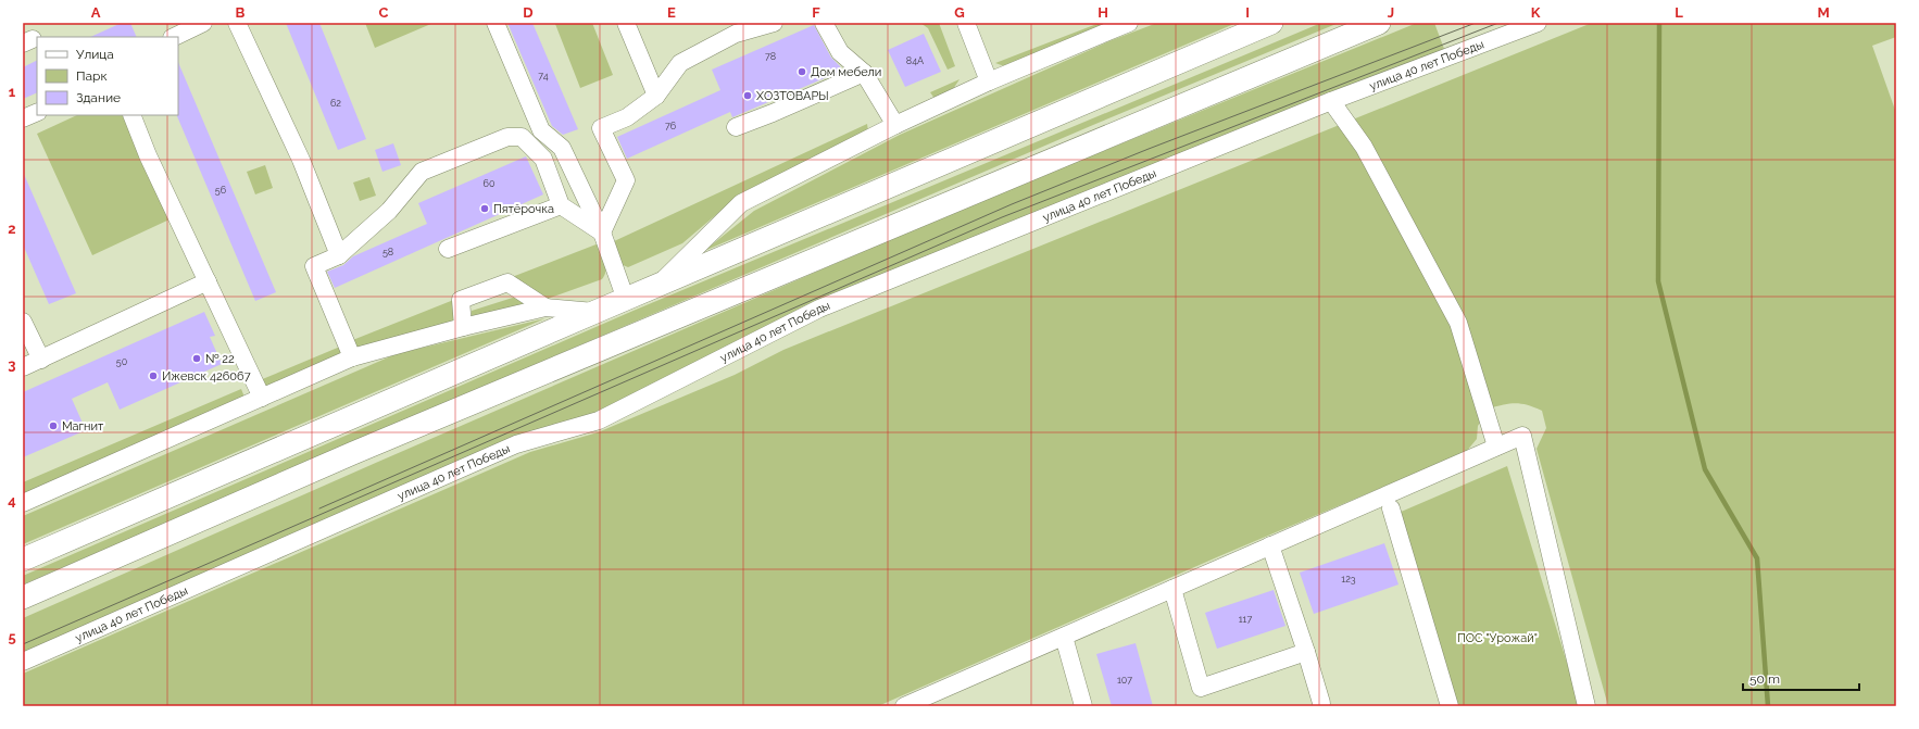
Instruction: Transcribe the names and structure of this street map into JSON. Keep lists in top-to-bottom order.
{
  "streets": {
    "street": ["улица 40 лет Победы"]
  },
  "parks": ["ПОС \"Урожай\""],
  "places": [
    "Дом мебели",
    "ХОЗТОВАРЫ",
    "Пятёрочка",
    "№ 22",
    "Ижевск 426067",
    "Магнит"
  ],
  "house_numbers": [
    "78",
    "84А",
    "74",
    "62",
    "76",
    "60",
    "56",
    "58",
    "50",
    "123",
    "117",
    "107"
  ],
  "legend": ["Улица", "Парк", "Здание"],
  "scale_bar": "50 m",
  "grid": {
    "columns": [
      "A",
      "B",
      "C",
      "D",
      "E",
      "F",
      "G",
      "H",
      "I",
      "J",
      "K",
      "L",
      "M"
    ],
    "rows": [
      "1",
      "2",
      "3",
      "4",
      "5"
    ]
  }
}
